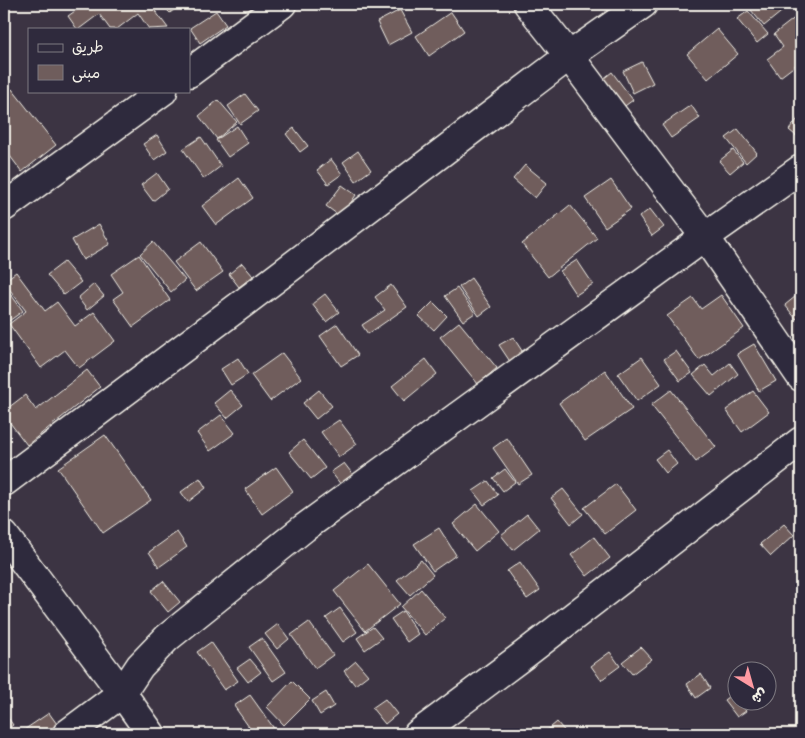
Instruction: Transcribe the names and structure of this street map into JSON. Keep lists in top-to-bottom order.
{
  "legend": ["طريق", "مبنى"],
  "north": "bottom right"
}
